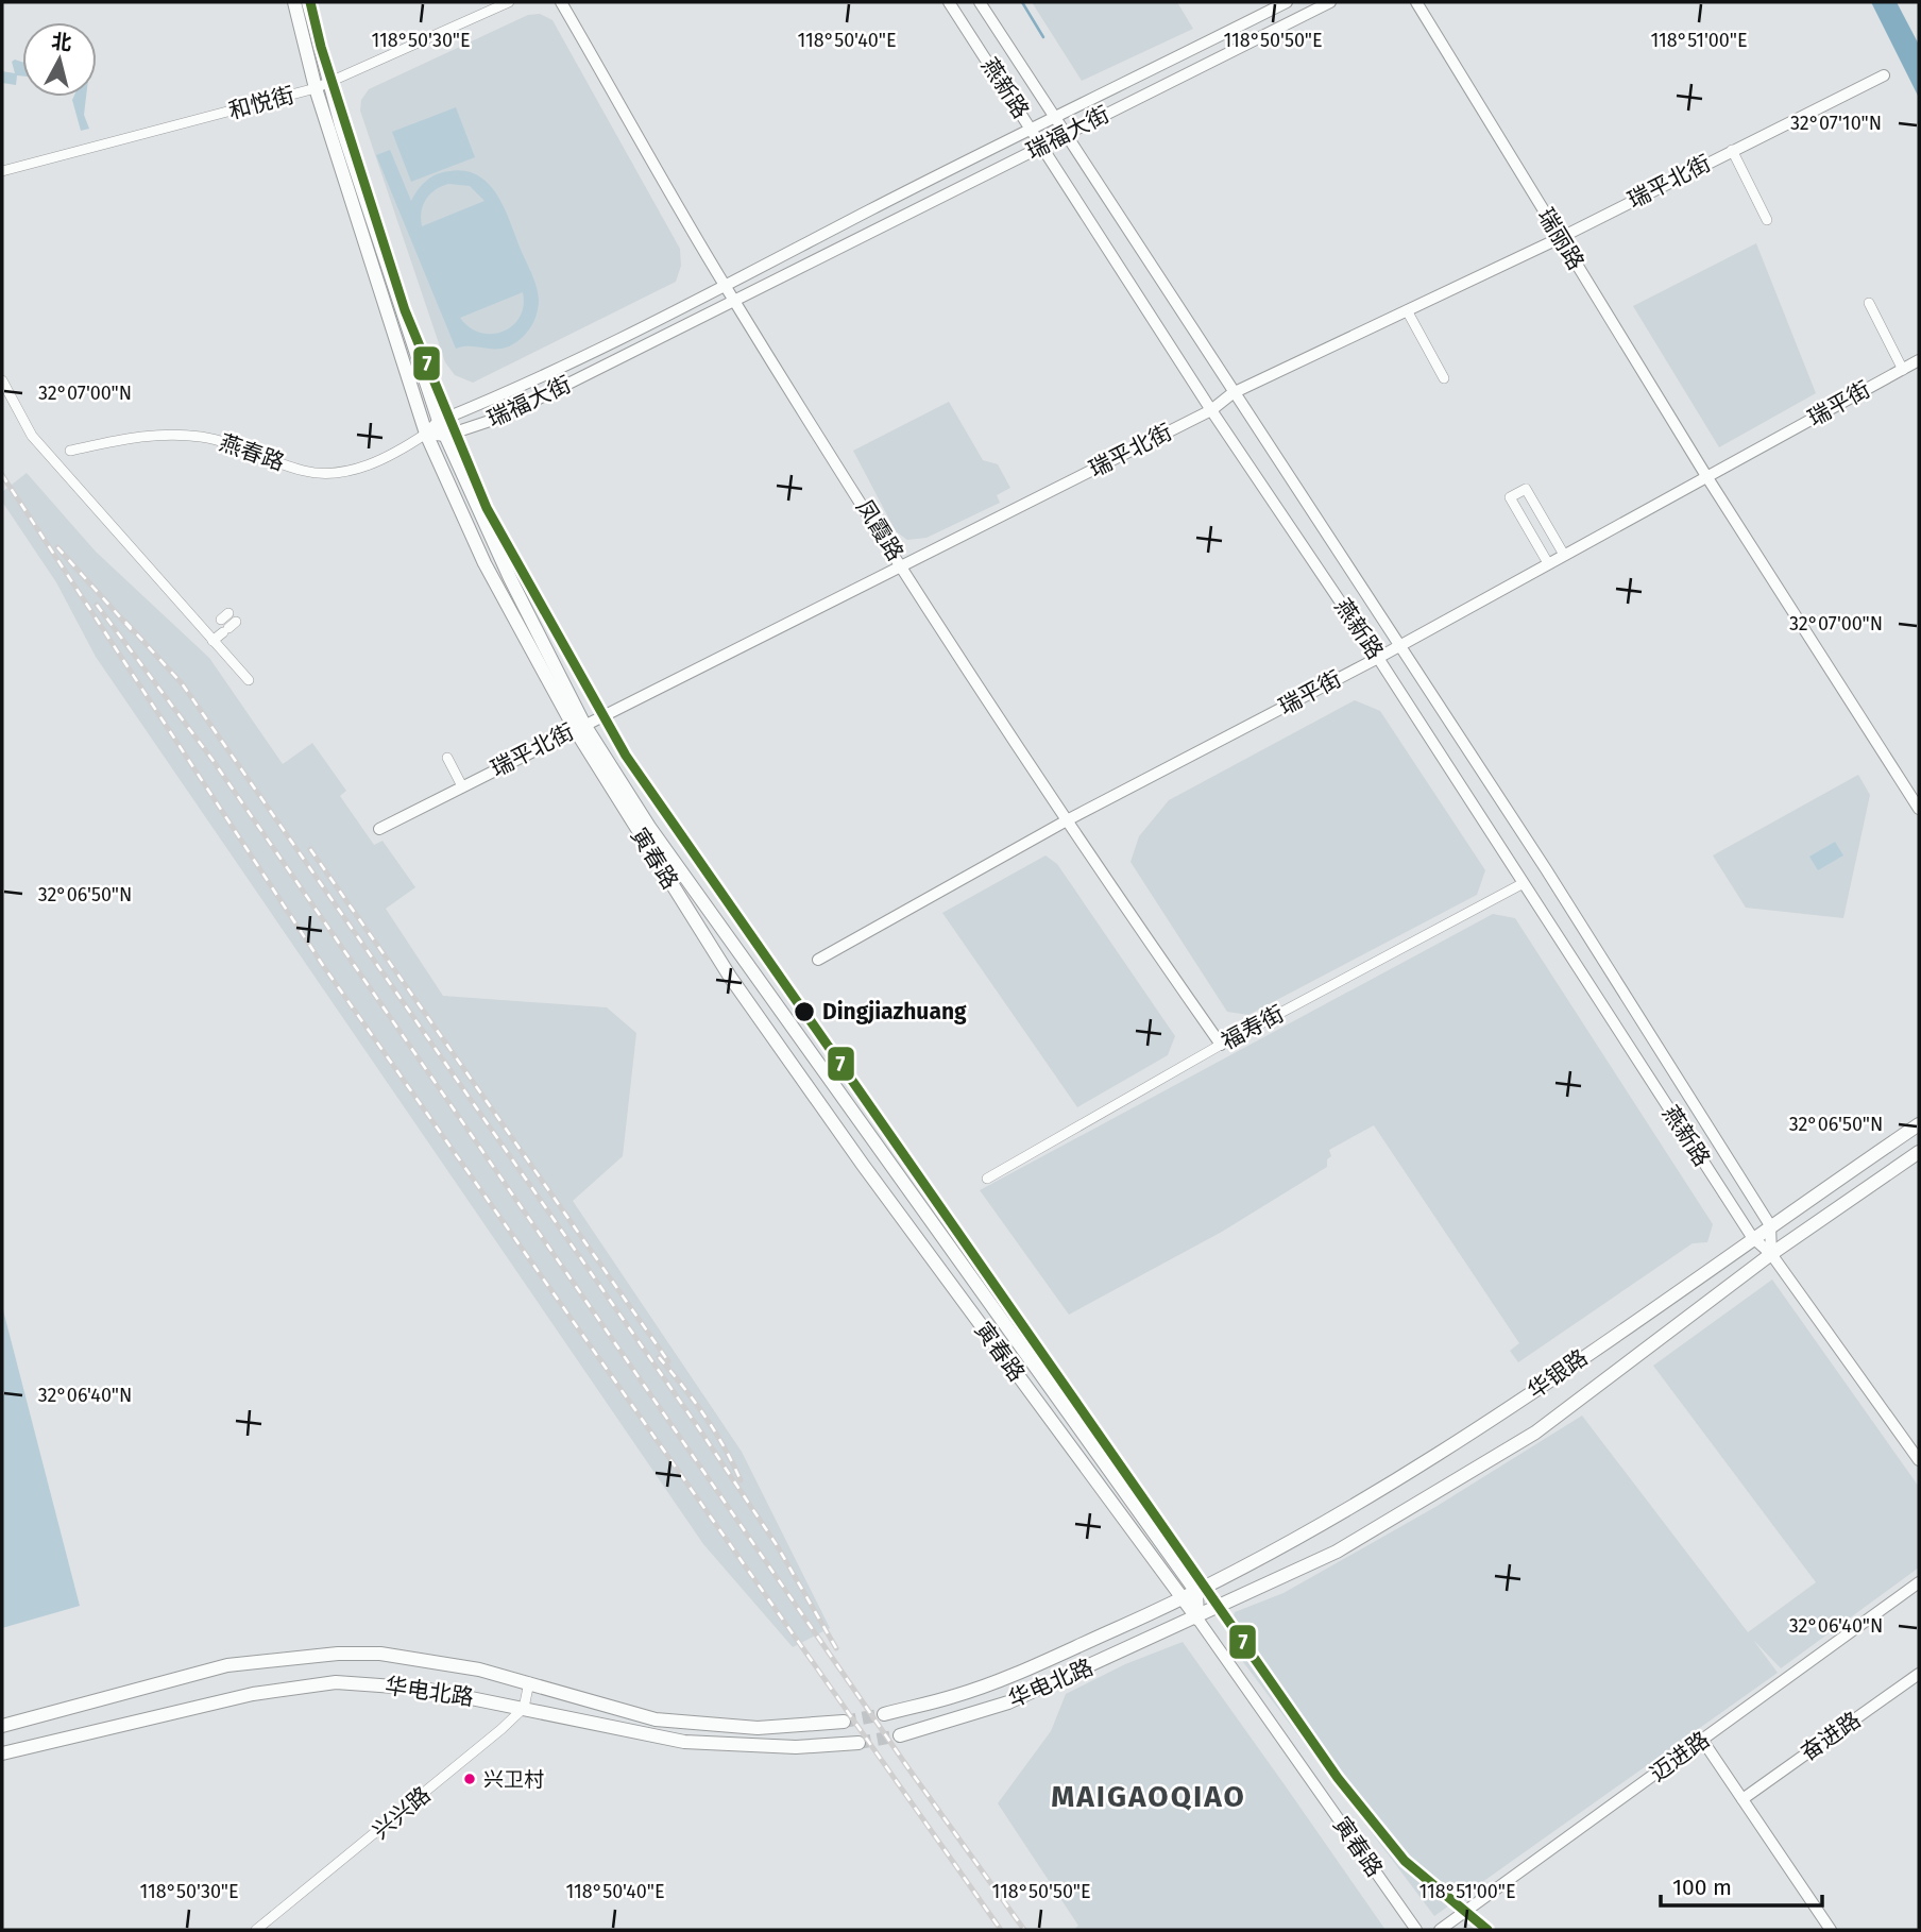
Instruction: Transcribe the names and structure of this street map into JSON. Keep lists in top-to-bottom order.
{
  "streets": {
    "main road": ["寅春路", "华银路", "华电北路"],
    "street": [
      "燕新路",
      "和悦街",
      "瑞福大街",
      "瑞平北街",
      "瑞丽路",
      "瑞平街",
      "燕春路",
      "凤霞路",
      "福寿街",
      "奋进路",
      "迈进路",
      "兴兴路"
    ]
  },
  "crossings": [
    ["燕新路", "瑞福大街"],
    ["燕新路", "瑞平北街"],
    ["燕新路", "瑞平街"],
    ["燕新路", "福寿街"],
    ["燕新路", "华银路"],
    ["和悦街", "寅春路"],
    ["瑞福大街", "燕春路"],
    ["瑞福大街", "凤霞路"],
    ["瑞福大街", "寅春路"],
    ["瑞平北街", "瑞丽路"],
    ["瑞平北街", "凤霞路"],
    ["瑞平北街", "寅春路"],
    ["瑞丽路", "瑞平街"],
    ["瑞平街", "凤霞路"],
    ["燕春路", "寅春路"],
    ["凤霞路", "福寿街"],
    ["寅春路", "华银路"],
    ["寅春路", "华电北路"],
    ["华银路", "华电北路"],
    ["华电北路", "兴兴路"]
  ],
  "districts": ["MAIGAOQIAO"],
  "places": ["Dingjiazhuang", "兴卫村"],
  "lines": ["transit line 7"],
  "scale_bar": "100 m",
  "north": "top",
  "coordinates": [
    "118°50'30\"E",
    "118°50'40\"E",
    "118°50'50\"E",
    "118°51'00\"E",
    "32°07'10\"N",
    "32°07'00\"N",
    "32°06'50\"N",
    "32°06'40\"N"
  ]
}
